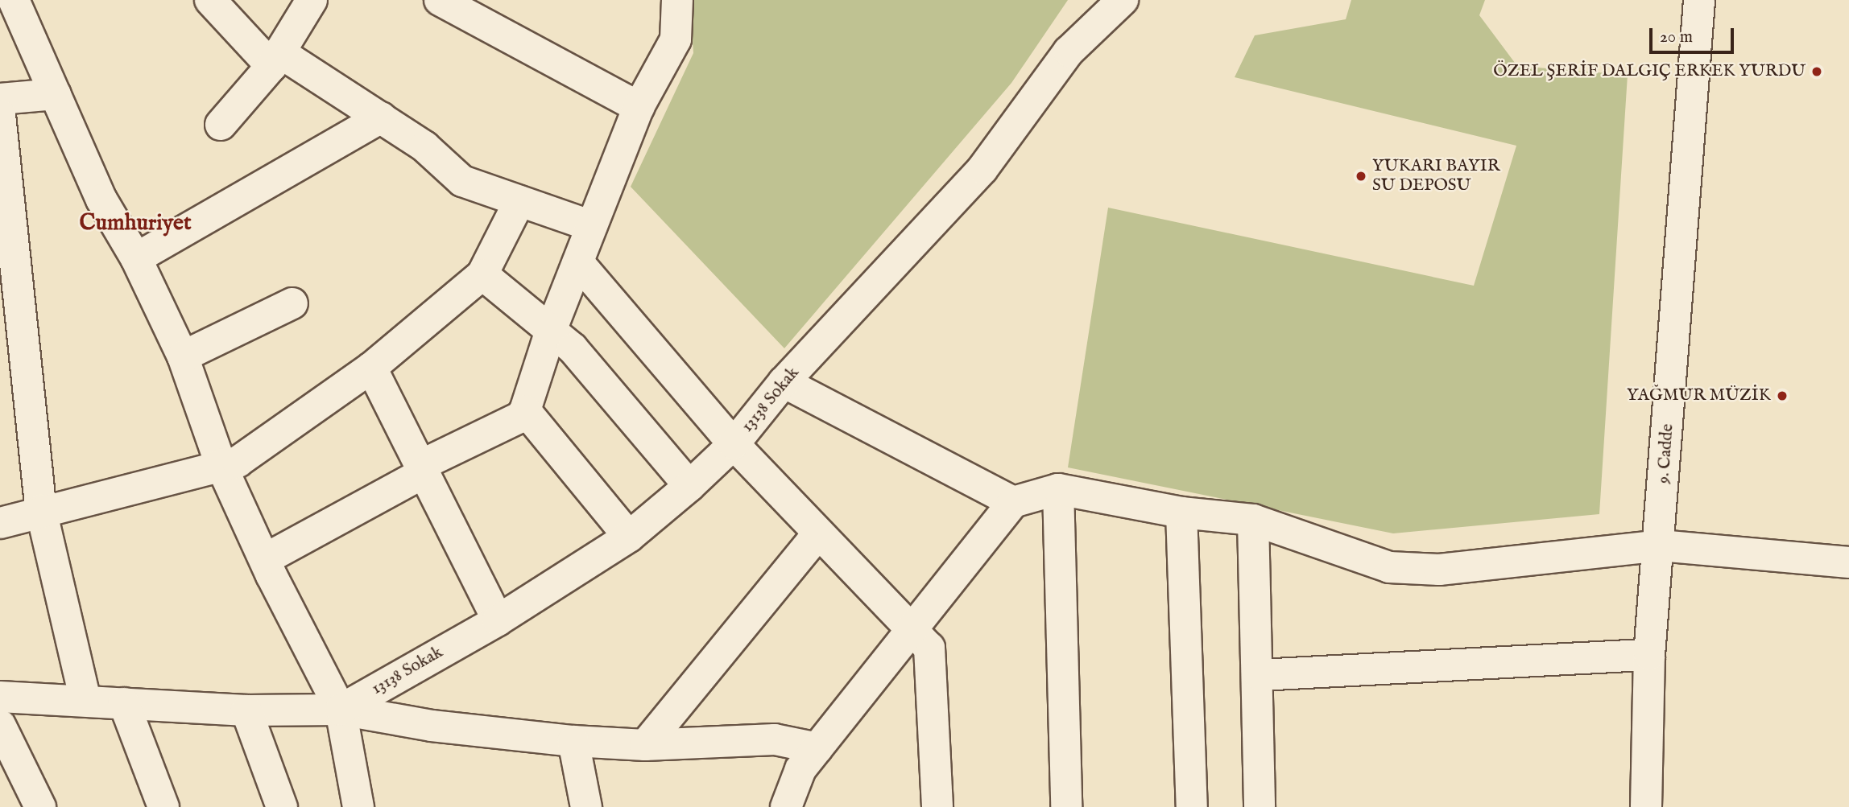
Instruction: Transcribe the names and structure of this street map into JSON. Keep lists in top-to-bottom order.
{
  "streets": {
    "street": ["13138 Sokak", "9. Cadde"]
  },
  "districts": ["Cumhuriyet"],
  "places": ["ÖZEL ŞERİF DALGIÇ ERKEK YURDU", "YUKARI BAYIR SU DEPOSU", "YAĞMUR MÜZİK"],
  "scale_bar": "20 m"
}
